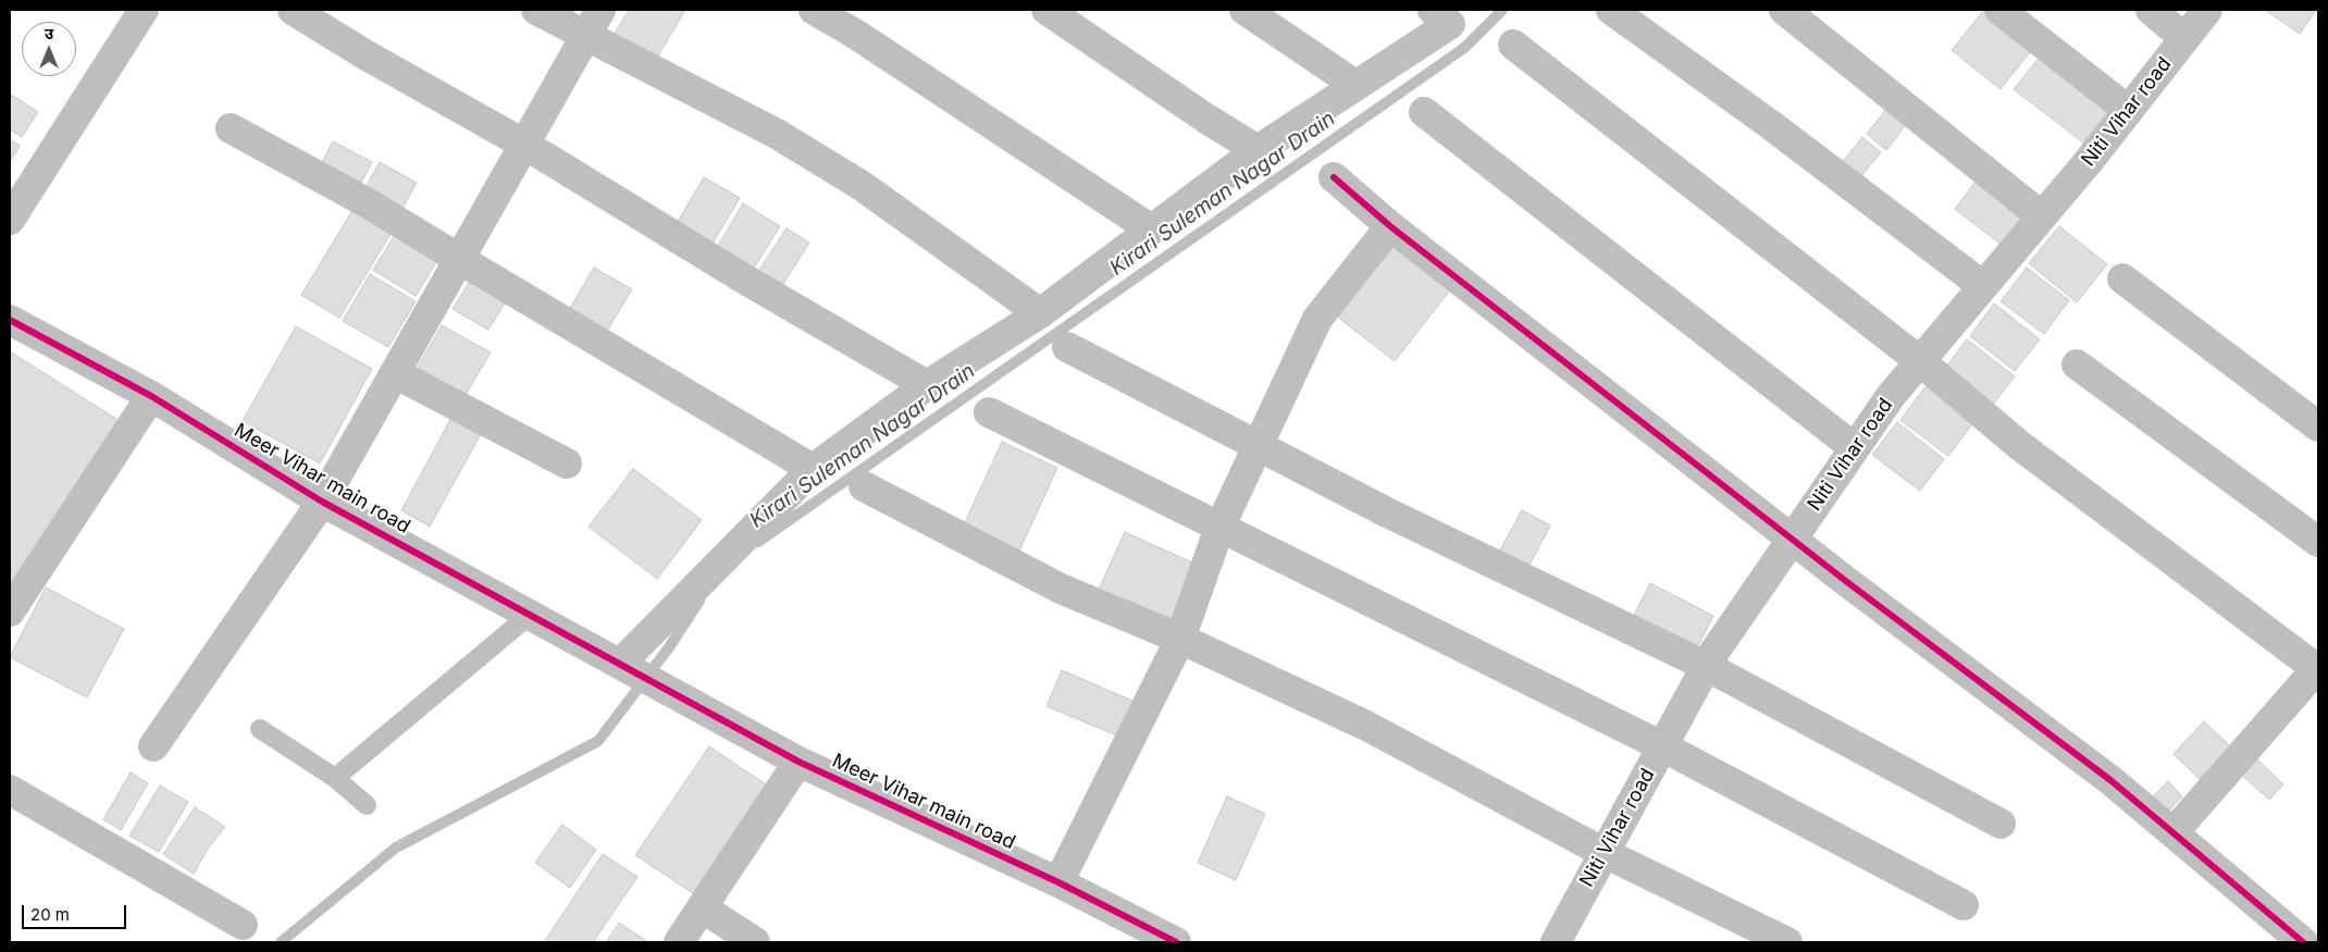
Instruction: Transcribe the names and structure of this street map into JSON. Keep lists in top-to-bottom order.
{
  "streets": {
    "street": ["Niti Vihar road", "Meer Vihar main road"]
  },
  "water": ["Kirari Suleman Nagar Drain"],
  "scale_bar": "20 m",
  "north": "top"
}
